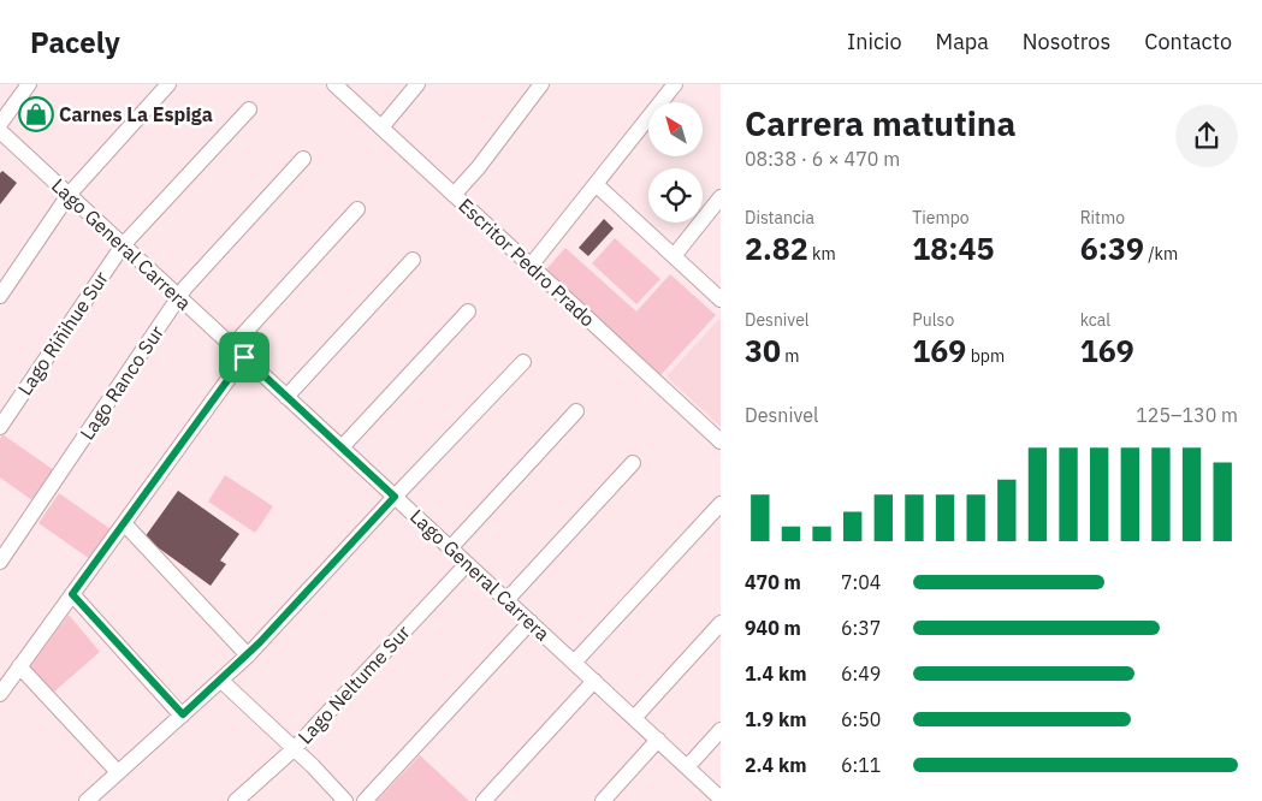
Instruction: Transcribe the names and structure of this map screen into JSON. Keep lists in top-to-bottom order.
{
  "streets": {
    "street": [
      "Lago General Carrera",
      "Escritor Pedro Prado",
      "Lago Riñihue Sur",
      "Lago Ranco Sur",
      "Lago Neltume Sur"
    ]
  },
  "crossings": [
    ["Lago General Carrera", "Lago Riñihue Sur"],
    ["Lago General Carrera", "Lago Ranco Sur"],
    ["Lago General Carrera", "Lago Neltume Sur"]
  ],
  "places": {
    "shop": ["Carnes La Espiga"]
  },
  "north": "top left",
  "page": {
    "header": "Pacely",
    "nav": [
      "Inicio",
      "Mapa",
      "Nosotros",
      "Contacto"
    ],
    "heading": ["Carrera matutina", "08:38 · 6 × 470 m"],
    "stats": [
      ["Distancia", "2.82 km"],
      ["Tiempo", "18:45"],
      ["Ritmo", "6:39 /km"],
      ["Desnivel", "30 m"],
      ["Pulso", "169 bpm"],
      ["kcal", "169"]
    ],
    "chart": ["Desnivel", "125–130 m"],
    "list": [
      {
        "name": "470 m",
        "note": "7:04"
      },
      {
        "name": "940 m",
        "note": "6:37"
      },
      {
        "name": "1.4 km",
        "note": "6:49"
      },
      {
        "name": "1.9 km",
        "note": "6:50"
      },
      {
        "name": "2.4 km",
        "note": "6:11"
      }
    ]
  }
}
